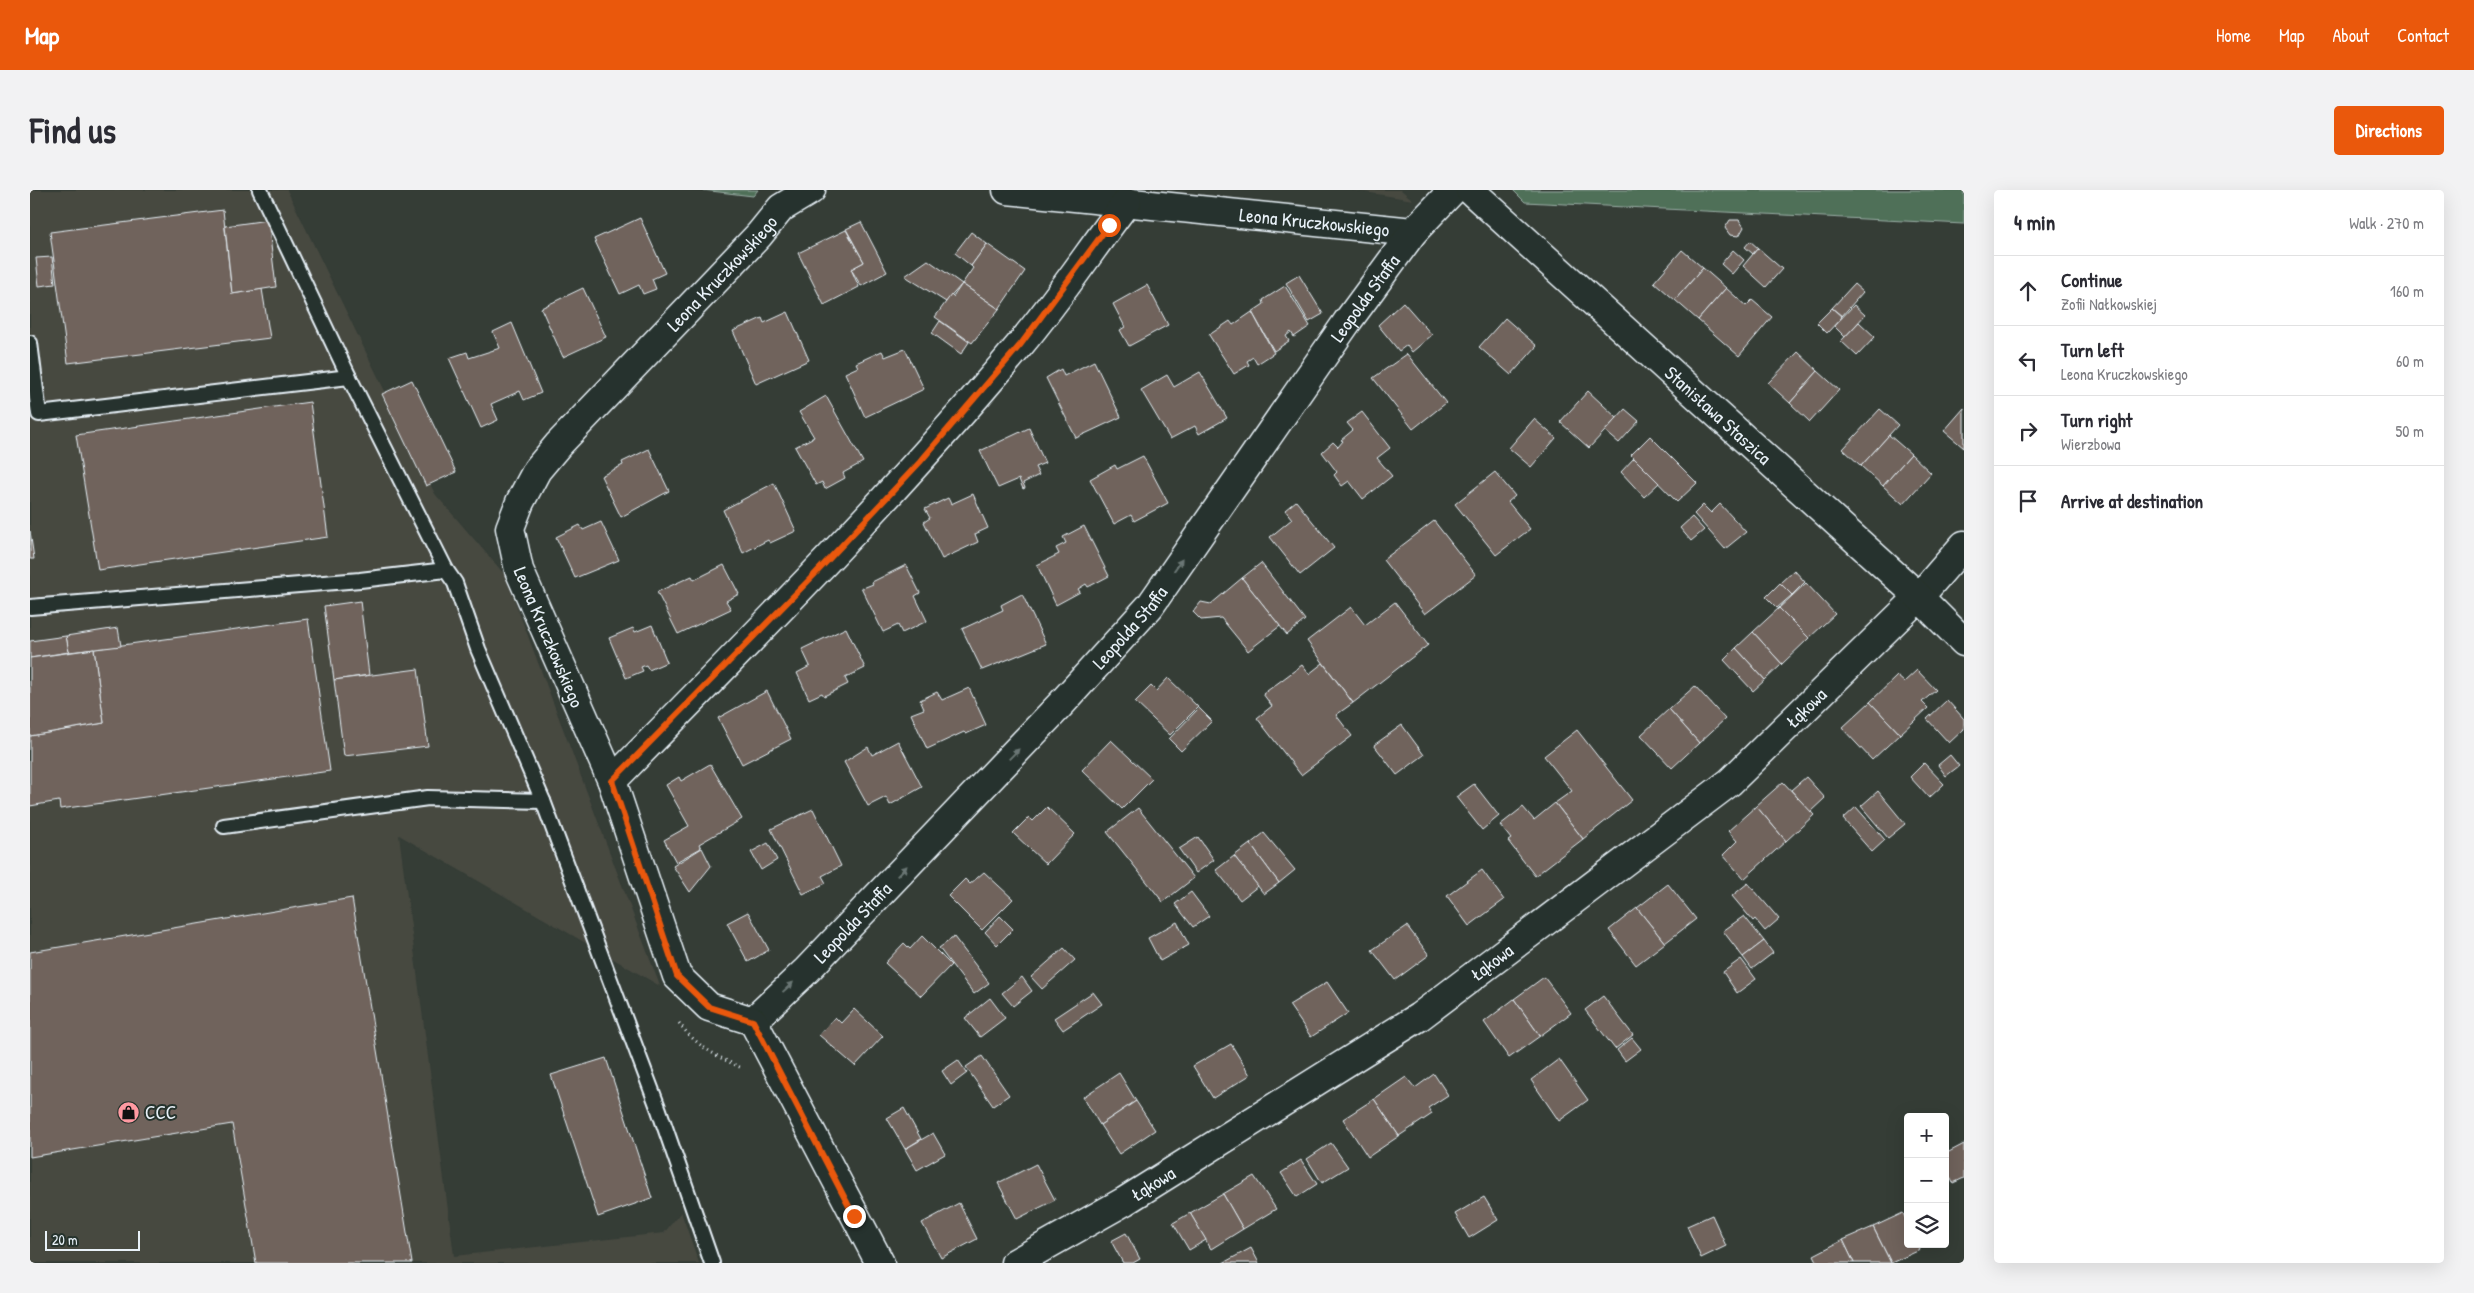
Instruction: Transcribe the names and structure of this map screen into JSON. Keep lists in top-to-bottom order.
{
  "streets": {
    "street": [
      "Leona Kruczkowskiego",
      "Leopolda Staffa",
      "Stanisława Staszica",
      "Łąkowa"
    ]
  },
  "crossings": [
    ["Leona Kruczkowskiego", "Leopolda Staffa"],
    ["Stanisława Staszica", "Łąkowa"]
  ],
  "one_way": ["Leopolda Staffa"],
  "places": {
    "shop": ["CCC"]
  },
  "scale_bar": "20 m",
  "page": {
    "header": "Map",
    "nav": [
      "Home",
      "Map",
      "About",
      "Contact"
    ],
    "buttons": "Directions",
    "title": "Find us",
    "heading": ["4 min", "Walk · 270 m"],
    "list": [
      ["Continue", "Zofii Nałkowskiej", "160 m"],
      ["Turn left", "Leona Kruczkowskiego", "60 m"],
      ["Turn right", "Wierzbowa", "50 m"],
      "Arrive at destination"
    ],
    "map_buttons": ["+", "−"],
    "scale": "20 m"
  }
}
